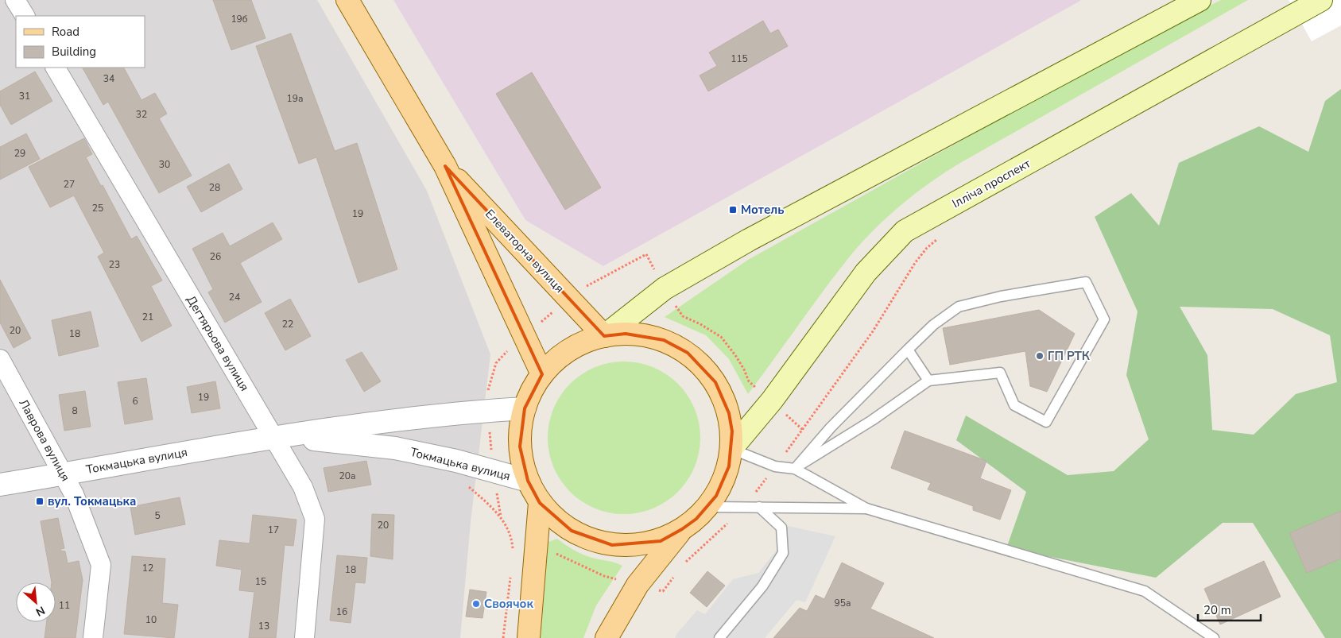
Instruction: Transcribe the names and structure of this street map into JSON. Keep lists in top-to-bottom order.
{
  "streets": {
    "main road": ["Ілліча проспект", "Елеваторна вулиця"],
    "street": ["Дегтярьова вулиця", "Лаврова вулиця", "Токмацька вулиця"]
  },
  "crossings": [
    ["Дегтярьова вулиця", "Токмацька вулиця"],
    ["Лаврова вулиця", "Токмацька вулиця"]
  ],
  "places": {
    "transit": ["Мотель", "вул. Токмацька"],
    "other": ["ГП РТК", "Своячок"]
  },
  "house_numbers": [
    "19б",
    "115",
    "34",
    "31",
    "19а",
    "32",
    "29",
    "30",
    "27",
    "28",
    "25",
    "19",
    "26",
    "23",
    "24",
    "21",
    "22",
    "20",
    "18",
    "19",
    "6",
    "8",
    "20а",
    "5",
    "20",
    "17",
    "12",
    "18",
    "15",
    "95а",
    "11",
    "16",
    "10",
    "13"
  ],
  "legend": ["Road", "Building"],
  "scale_bar": "20 m",
  "north": "bottom right"
}
